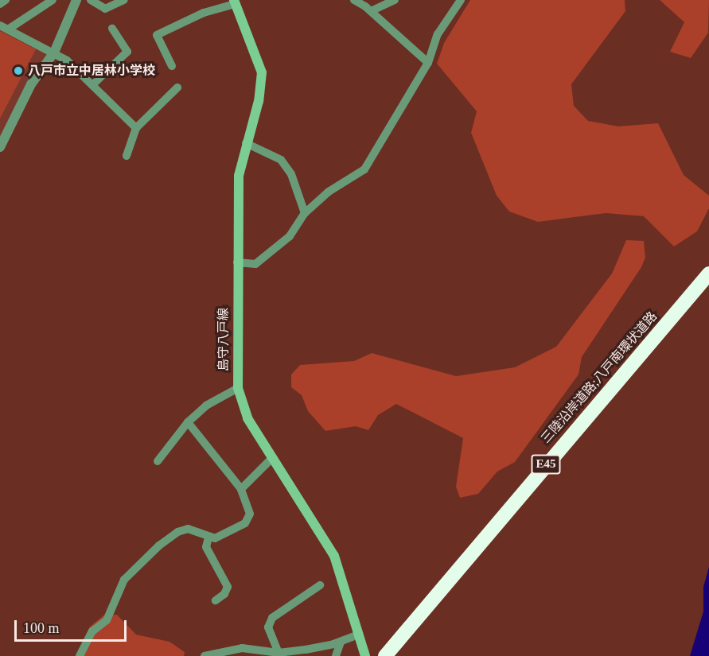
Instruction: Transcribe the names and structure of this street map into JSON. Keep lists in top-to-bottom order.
{
  "streets": {
    "highway": ["三陸沿岸道路;八戸南環状道路", "E45"],
    "main road": ["島守八戸線"]
  },
  "places": ["八戸市立中居林小学校"],
  "scale_bar": "100 m"
}
